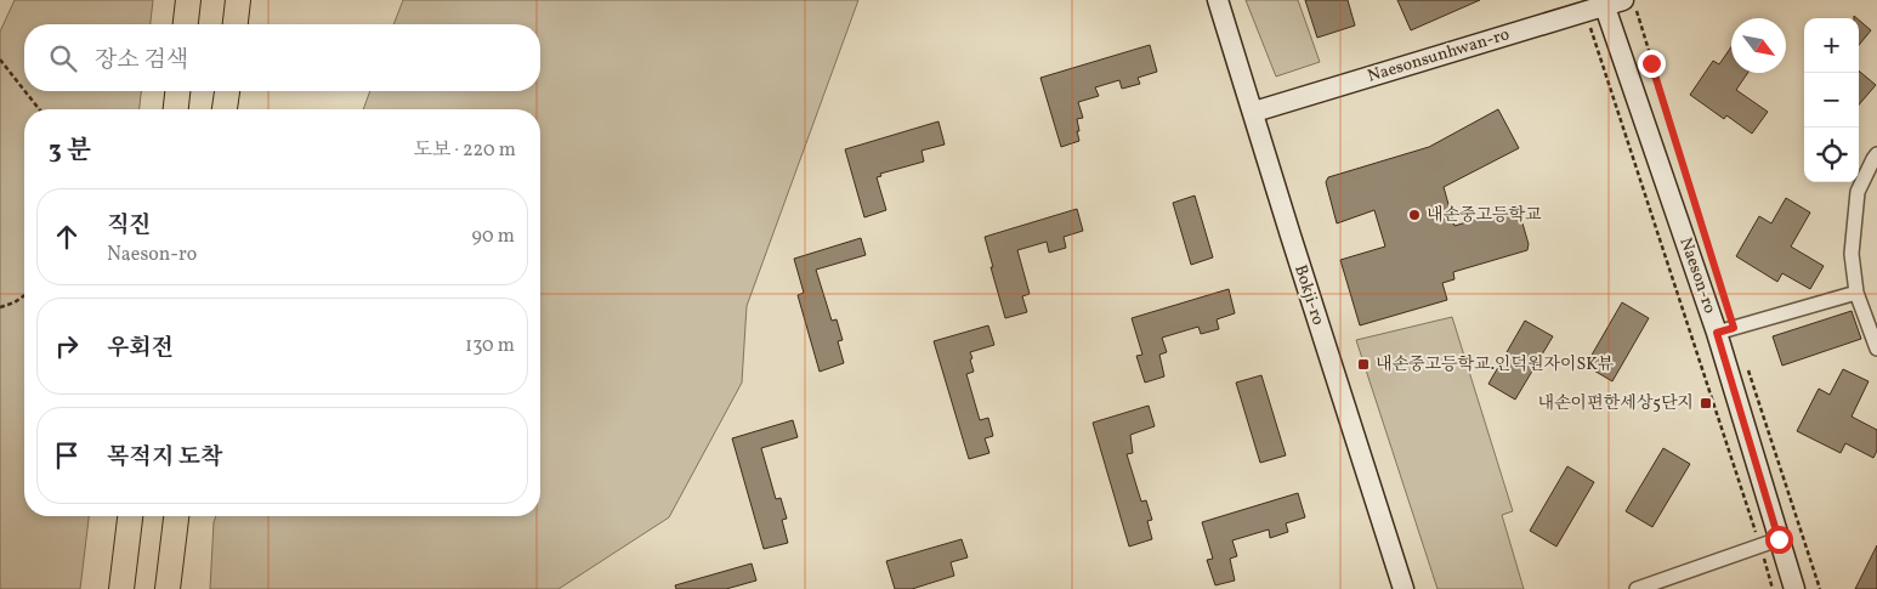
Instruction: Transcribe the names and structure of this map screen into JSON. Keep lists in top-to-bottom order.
{
  "streets": {
    "street": ["Naesonsunhwan-ro", "Naeson-ro", "Bokji-ro"]
  },
  "crossings": [
    ["Naesonsunhwan-ro", "Naeson-ro"],
    ["Naesonsunhwan-ro", "Bokji-ro"]
  ],
  "places": {
    "other": ["내손중고등학교"],
    "transit": ["내손중고등학교.인덕원자이SK뷰", "내손이편한세상5단지"]
  },
  "north": "bottom right",
  "page": {
    "map_buttons": ["+", "−"],
    "search": "장소 검색",
    "heading": ["3 분", "도보 · 220 m"],
    "list": [
      ["직진", "Naeson-ro", "90 m"],
      ["우회전", "130 m"],
      "목적지 도착"
    ]
  }
}
